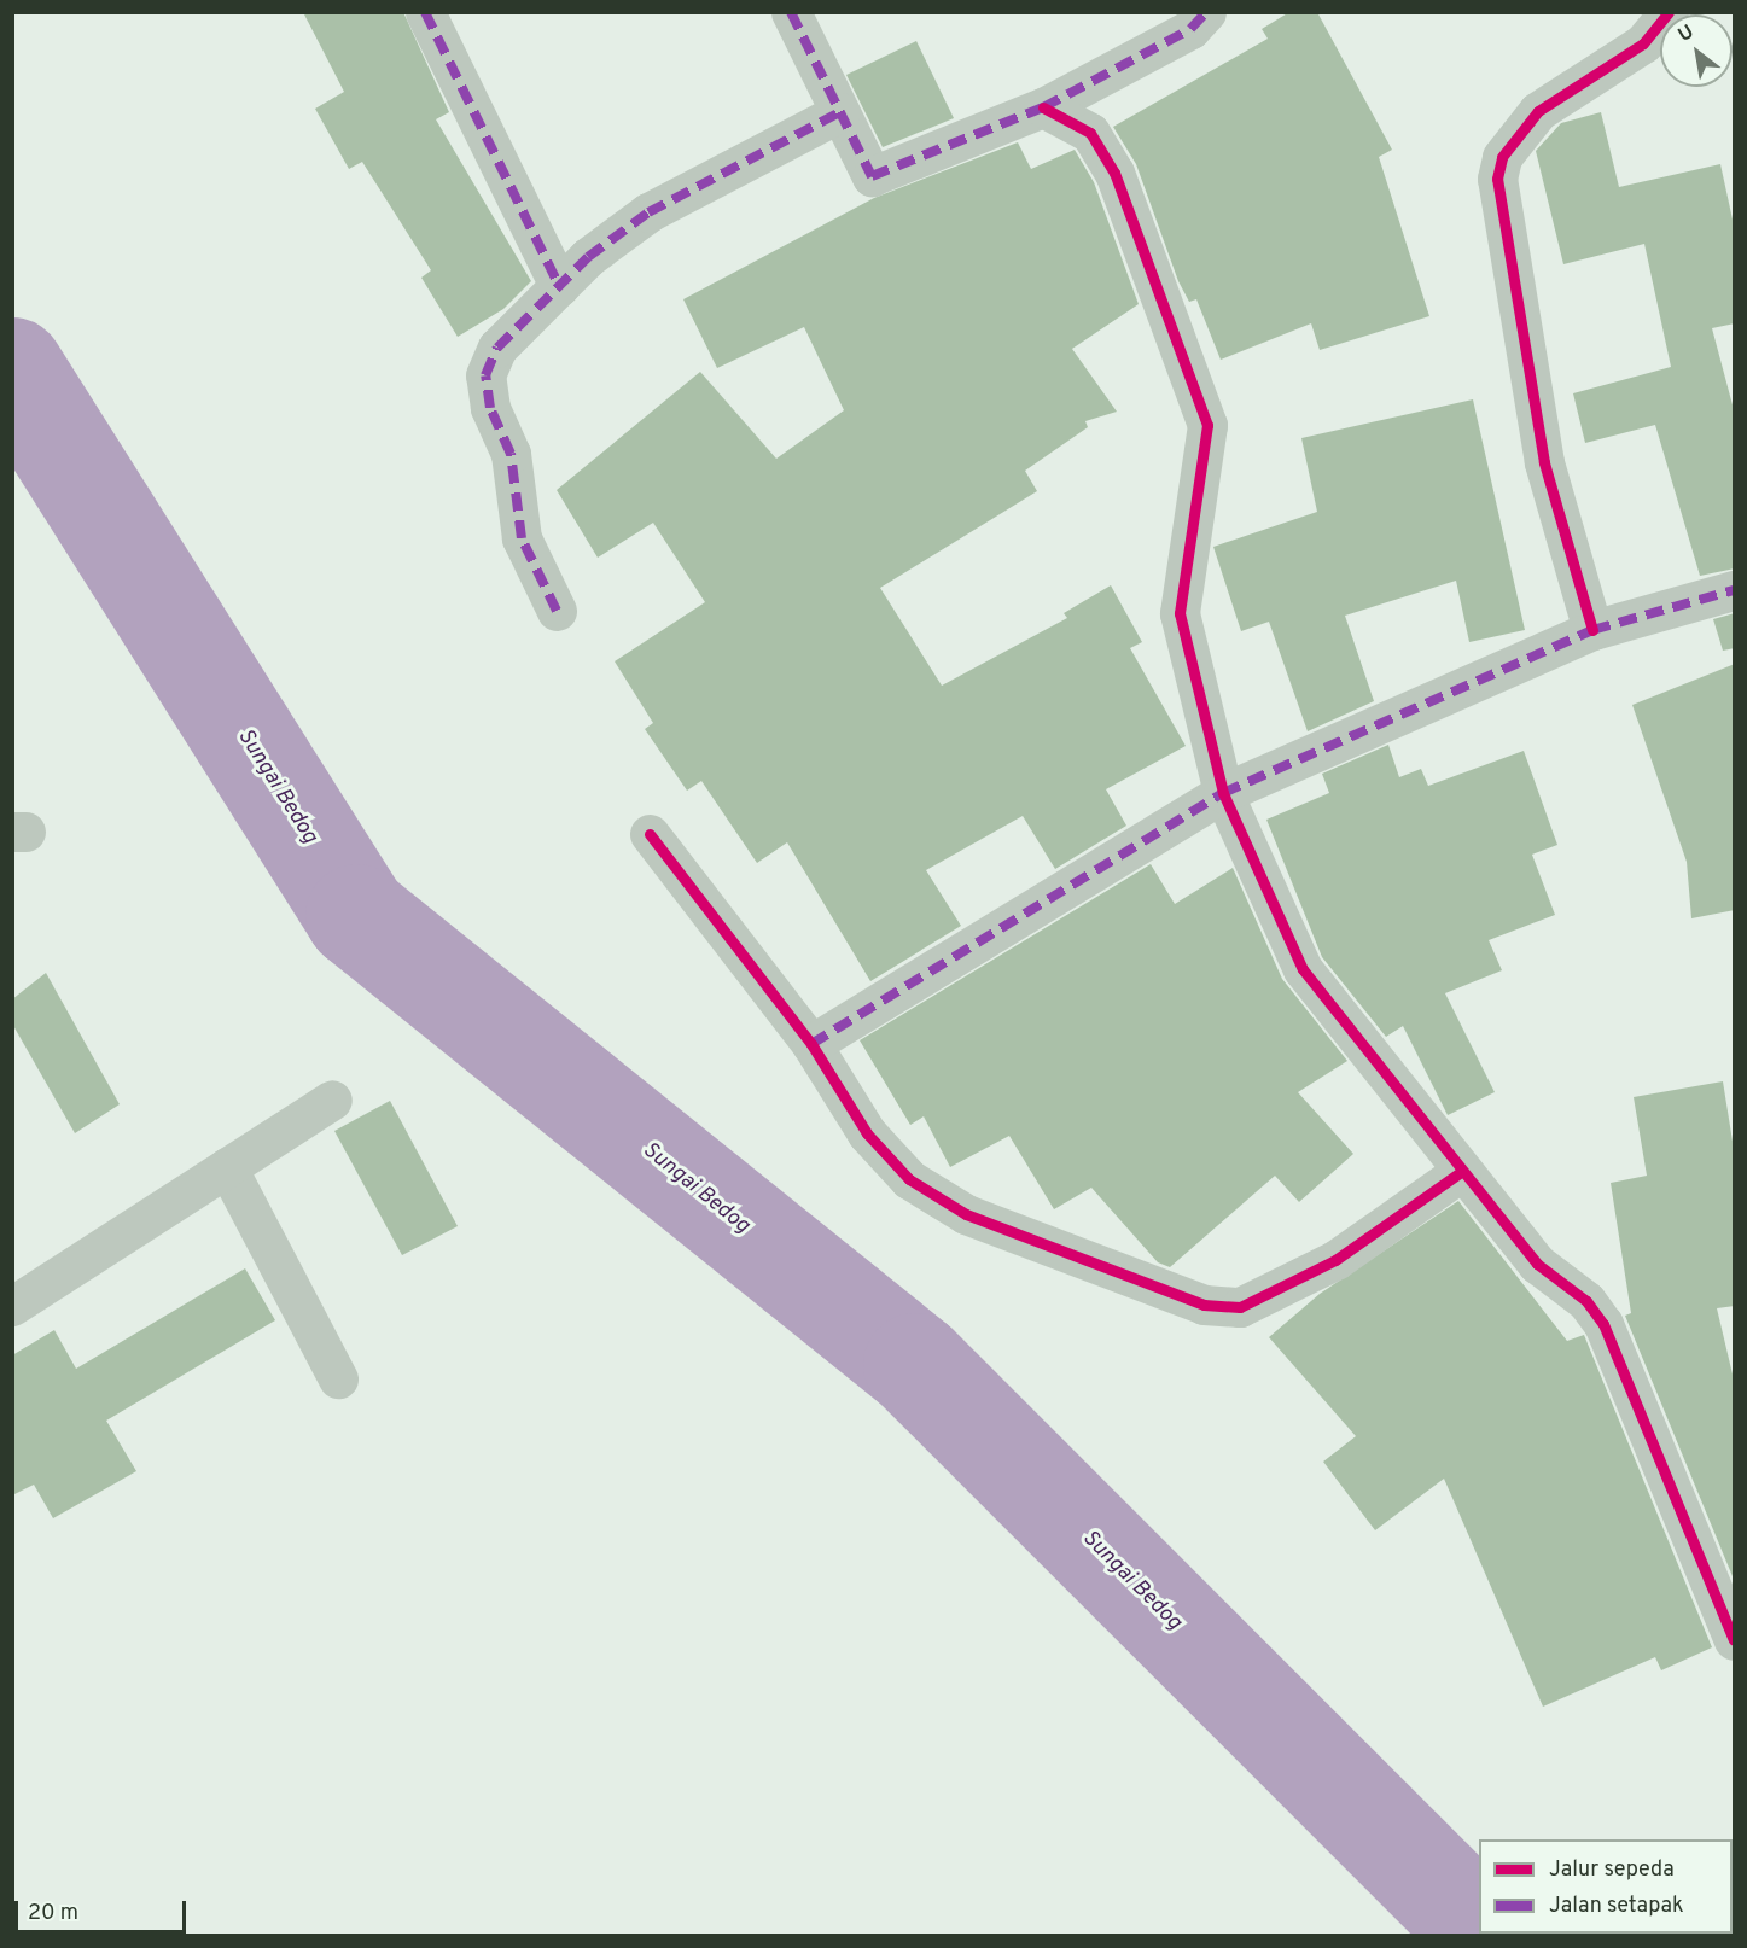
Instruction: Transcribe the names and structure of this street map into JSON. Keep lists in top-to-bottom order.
{
  "water": ["Sungai Bedog"],
  "legend": ["Jalur sepeda", "Jalan setapak"],
  "scale_bar": "20 m",
  "north": "top left"
}
